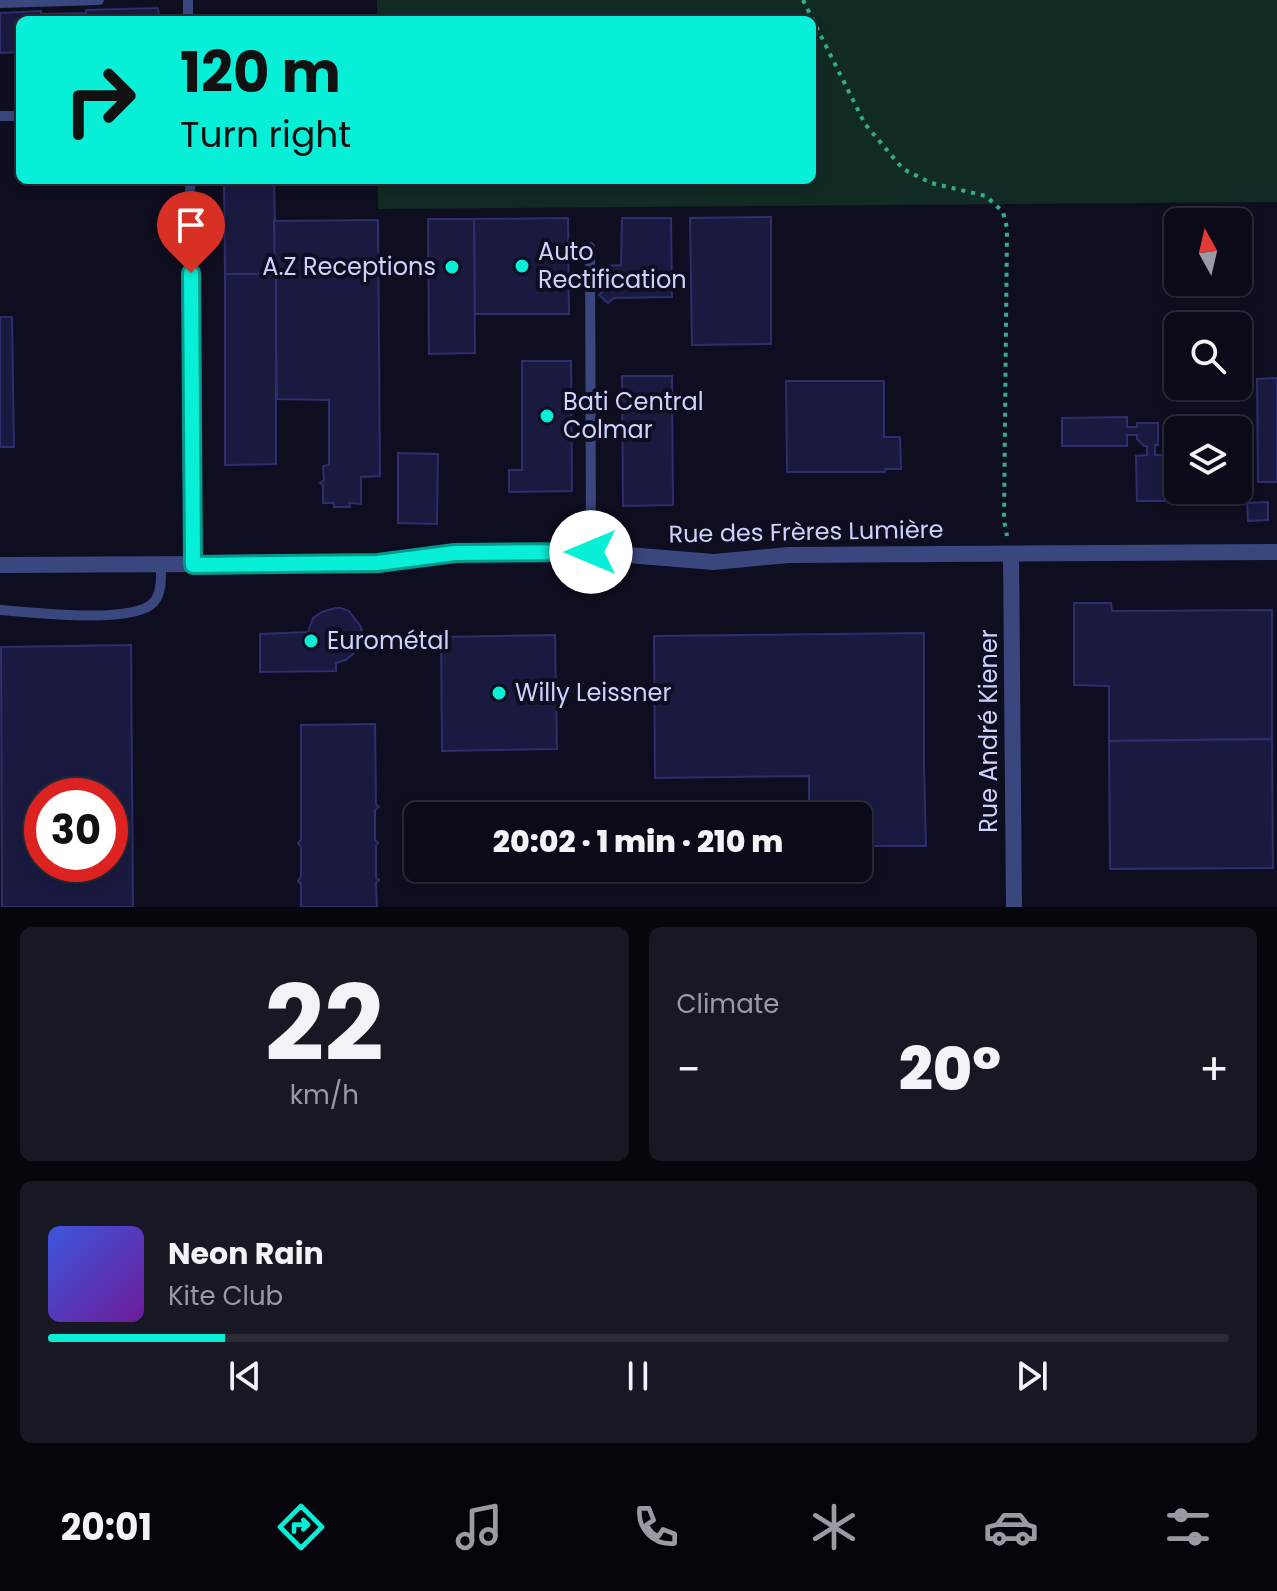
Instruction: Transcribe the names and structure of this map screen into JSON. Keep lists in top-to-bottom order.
{
  "streets": {
    "street": ["Rue des Frères Lumière", "Rue André Kiener"]
  },
  "crossings": [
    ["Rue des Frères Lumière", "Rue André Kiener"]
  ],
  "places": [
    "Auto Rectification",
    "A.Z Receptions",
    "Bati Central Colmar",
    "Eurométal",
    "Willy Leissner"
  ],
  "north": "top",
  "page": {
    "turn": ["120 m", "Turn right"],
    "limit": "30",
    "trip": "20:02 · 1 min · 210 m",
    "tile": [
      ["22", "km/h"],
      "Climate"
    ],
    "heat": ["−", "20°", "+"],
    "song": ["Neon Rain", "Kite Club"],
    "tabs": "20:01"
  }
}
